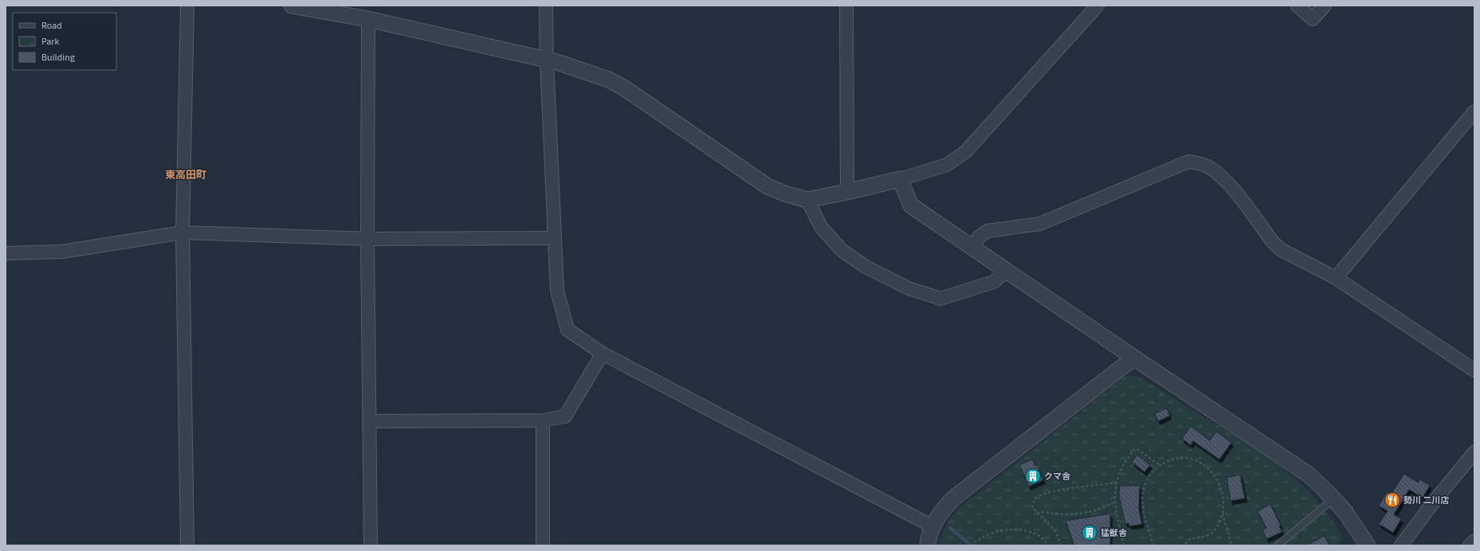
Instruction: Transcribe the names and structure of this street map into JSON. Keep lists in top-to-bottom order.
{
  "districts": ["東高田町"],
  "places": {
    "building": ["クマ舎", "猛獣舎"],
    "restaurant": ["勢川 二川店"]
  },
  "legend": ["Road", "Park", "Building"]
}
